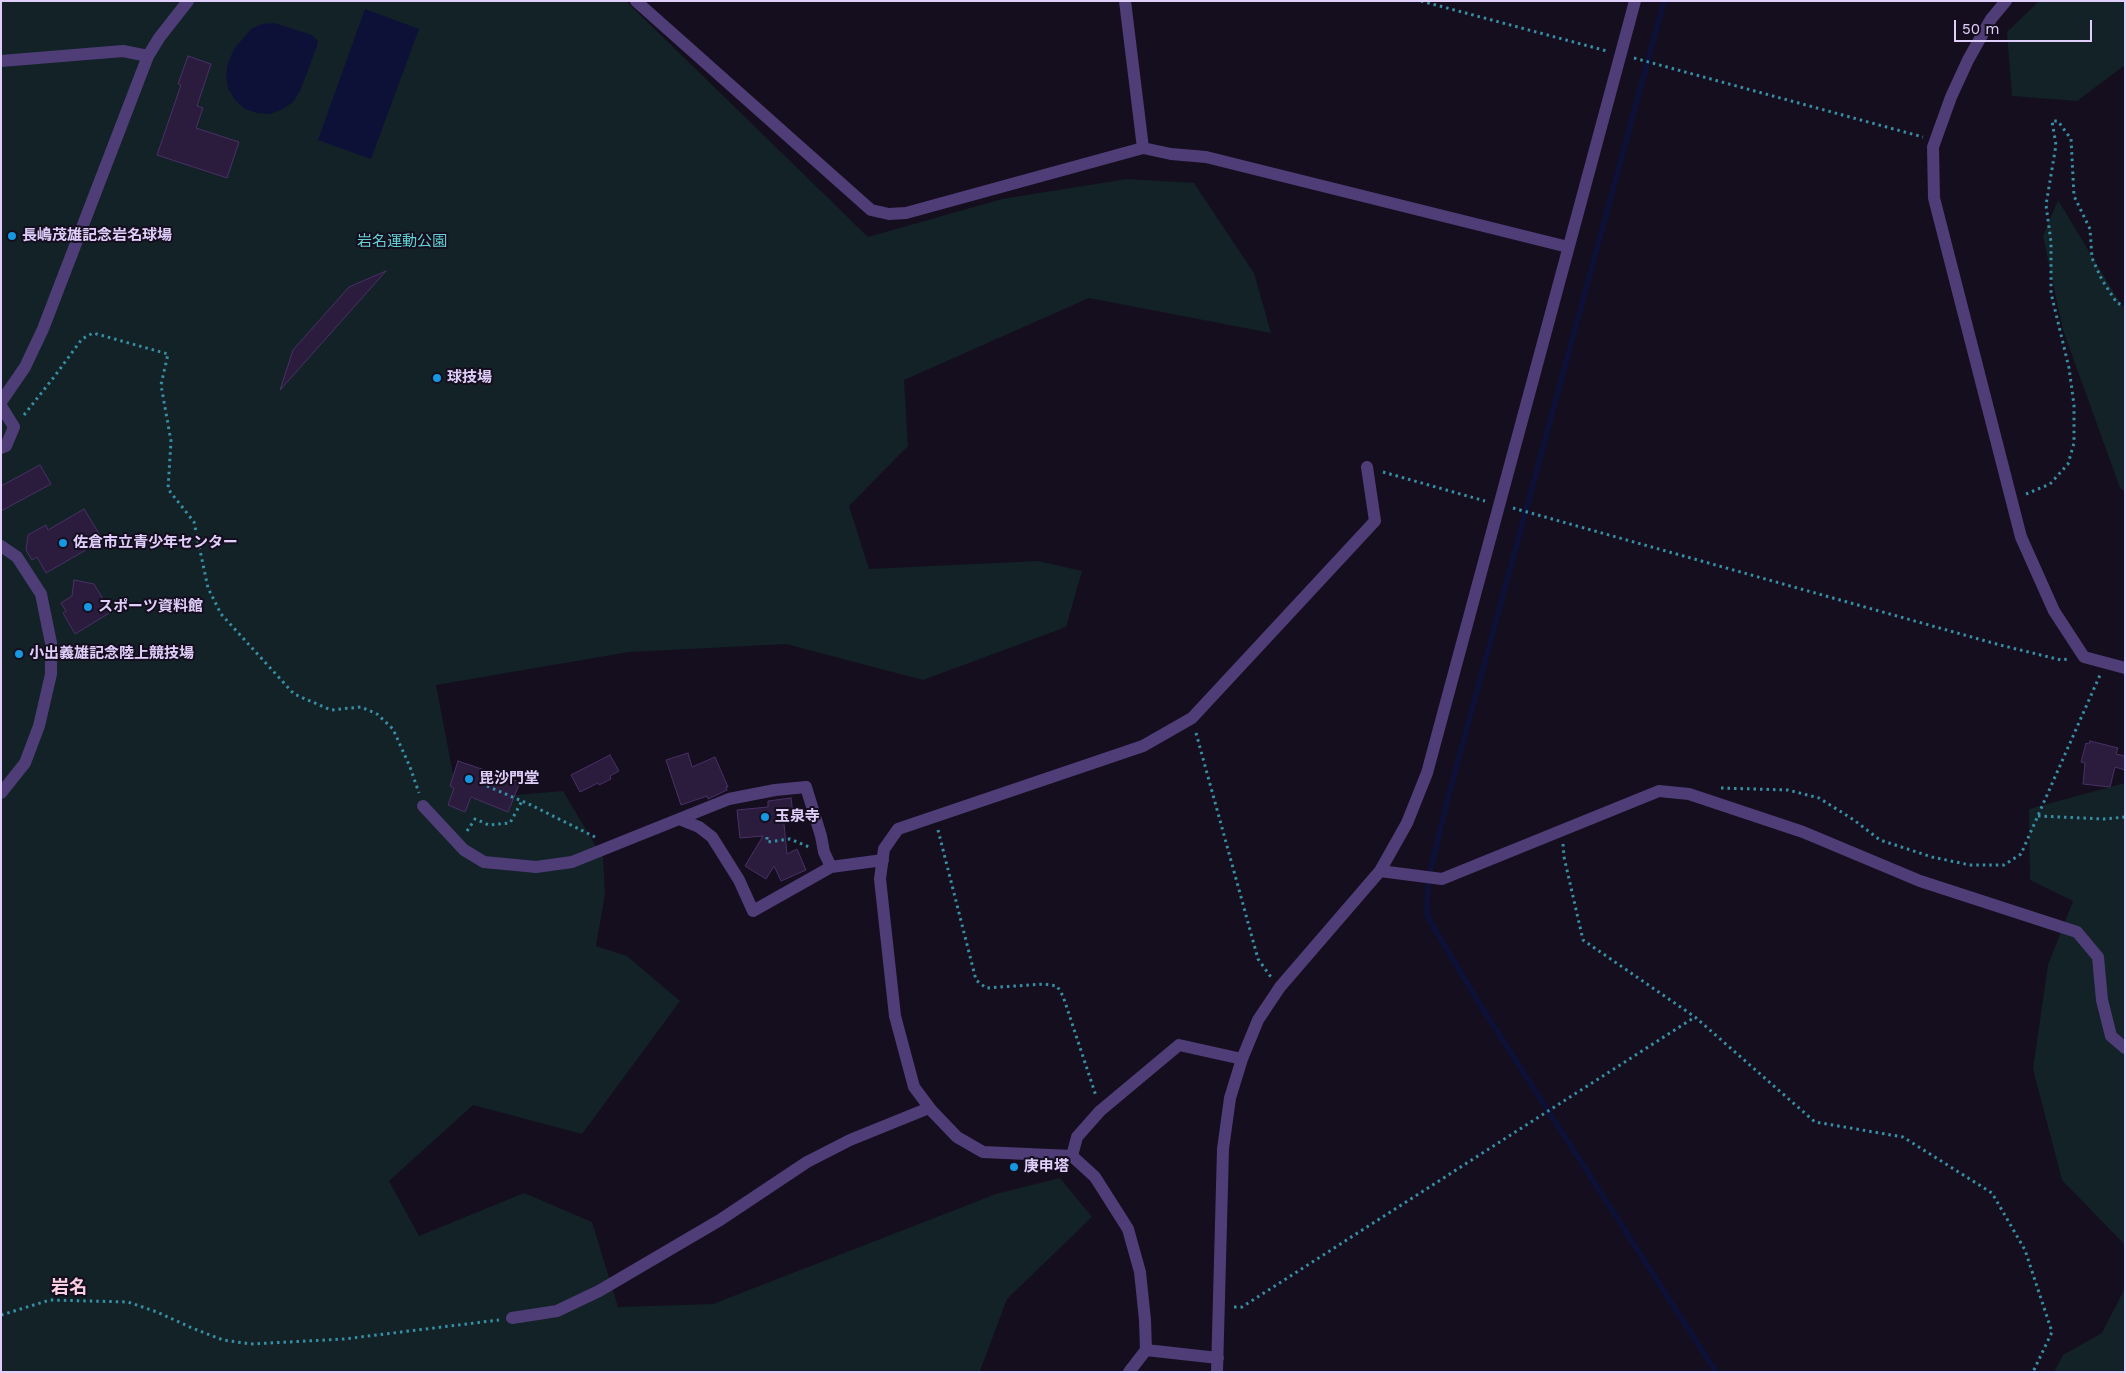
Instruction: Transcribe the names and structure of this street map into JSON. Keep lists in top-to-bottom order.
{
  "districts": ["岩名"],
  "parks": ["岩名運動公園"],
  "places": [
    "長嶋茂雄記念岩名球場",
    "球技場",
    "佐倉市立青少年センター",
    "スポーツ資料館",
    "小出義雄記念陸上競技場",
    "毘沙門堂",
    "玉泉寺",
    "庚申塔"
  ],
  "scale_bar": "50 m"
}
